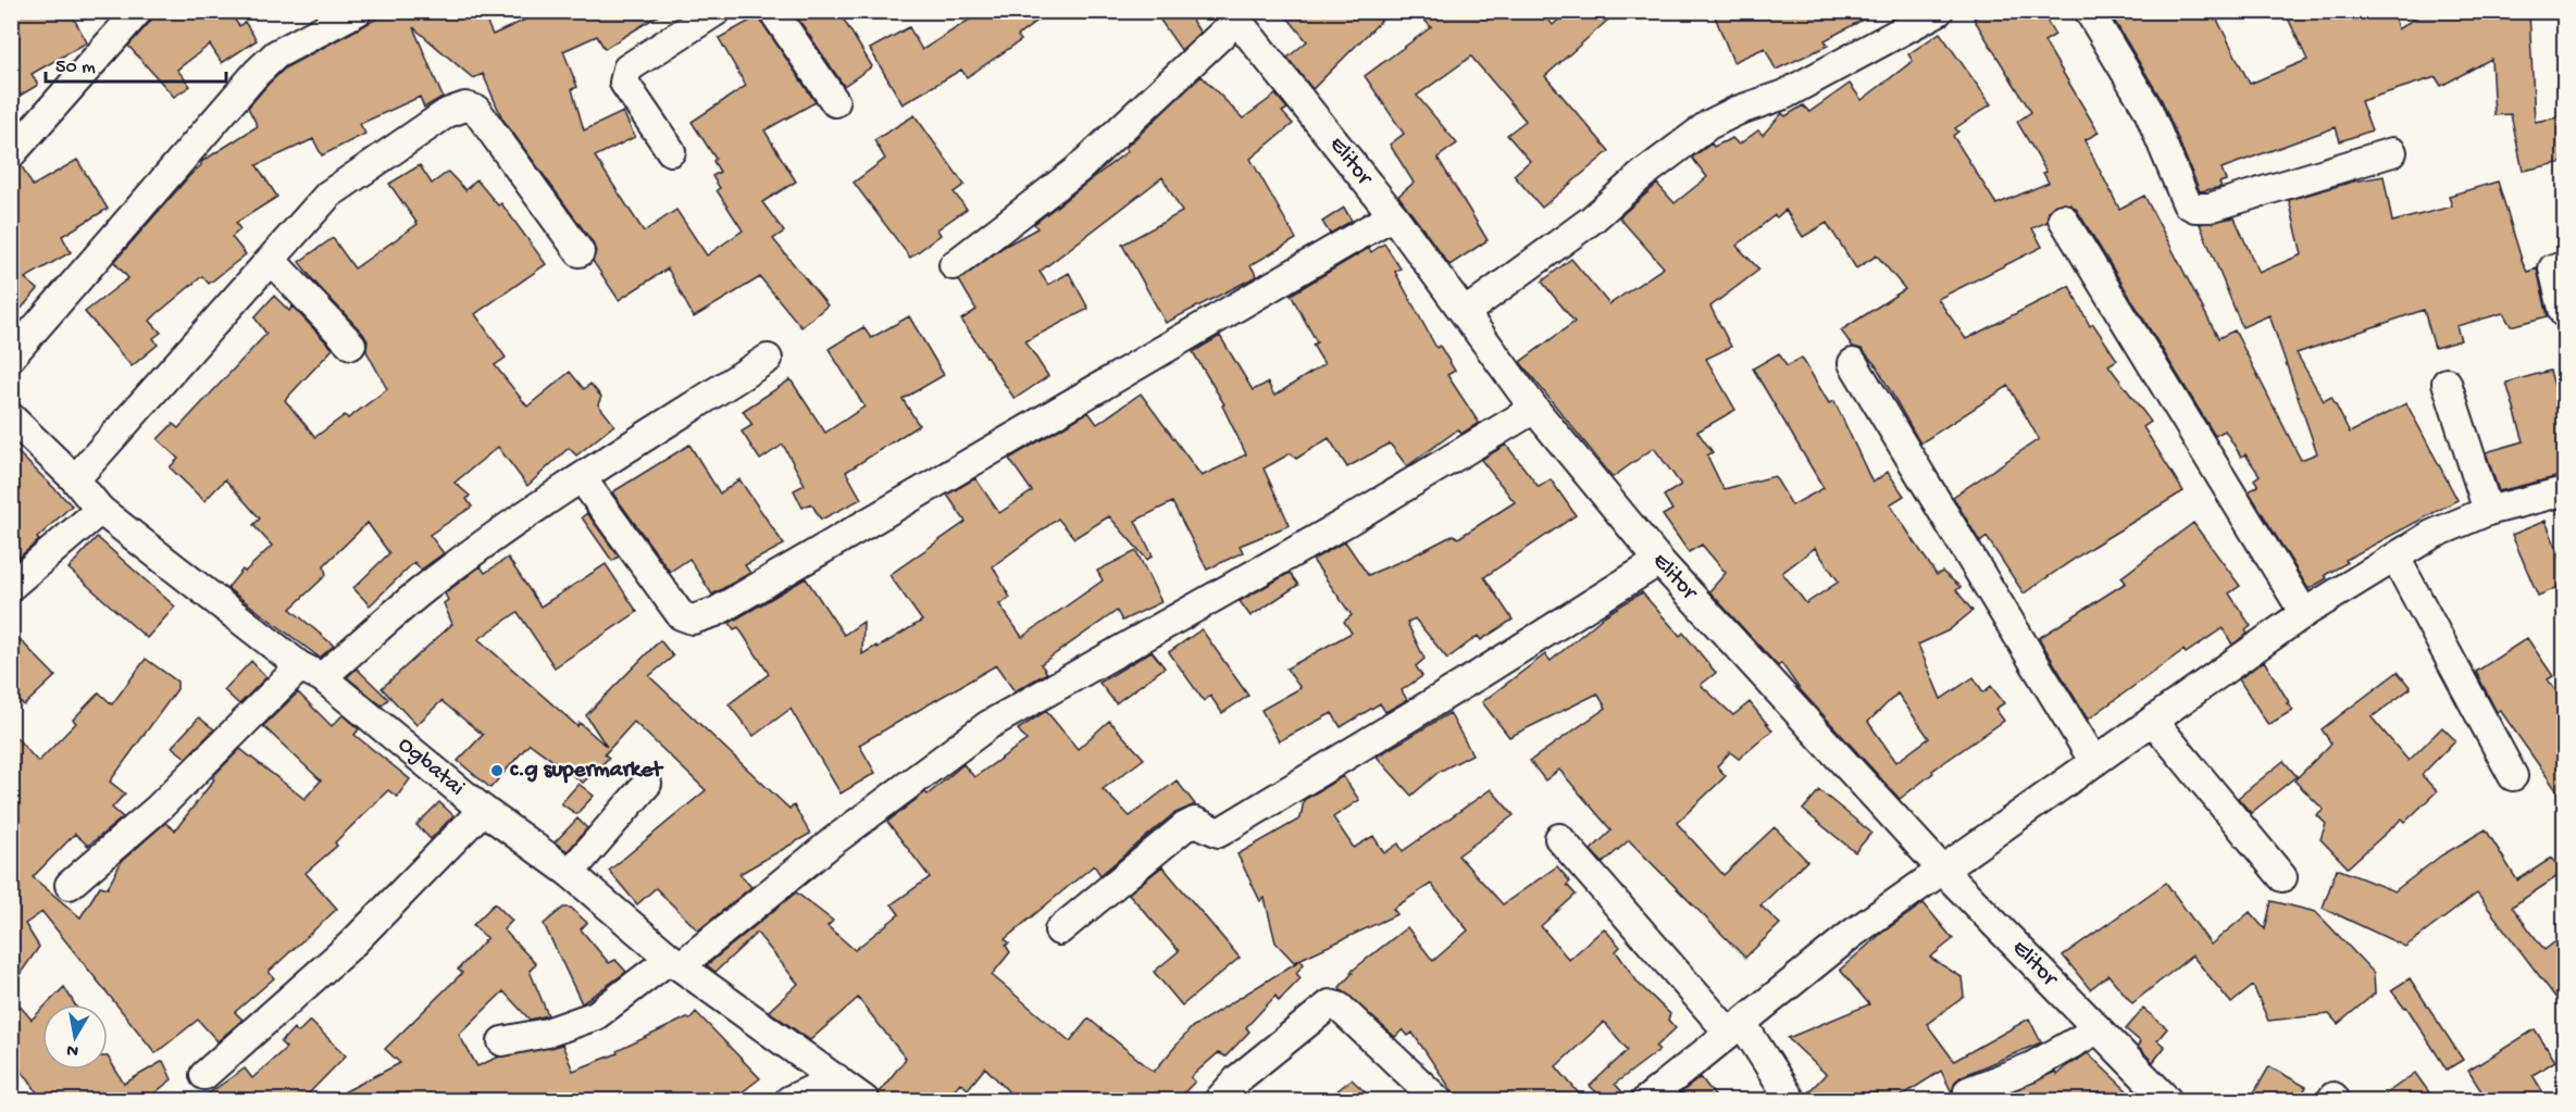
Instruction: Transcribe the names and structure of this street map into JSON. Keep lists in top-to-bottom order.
{
  "streets": {
    "street": ["Elitor", "Ogbatai"]
  },
  "places": ["c.g supermarket"],
  "scale_bar": "50 m",
  "north": "bottom"
}
